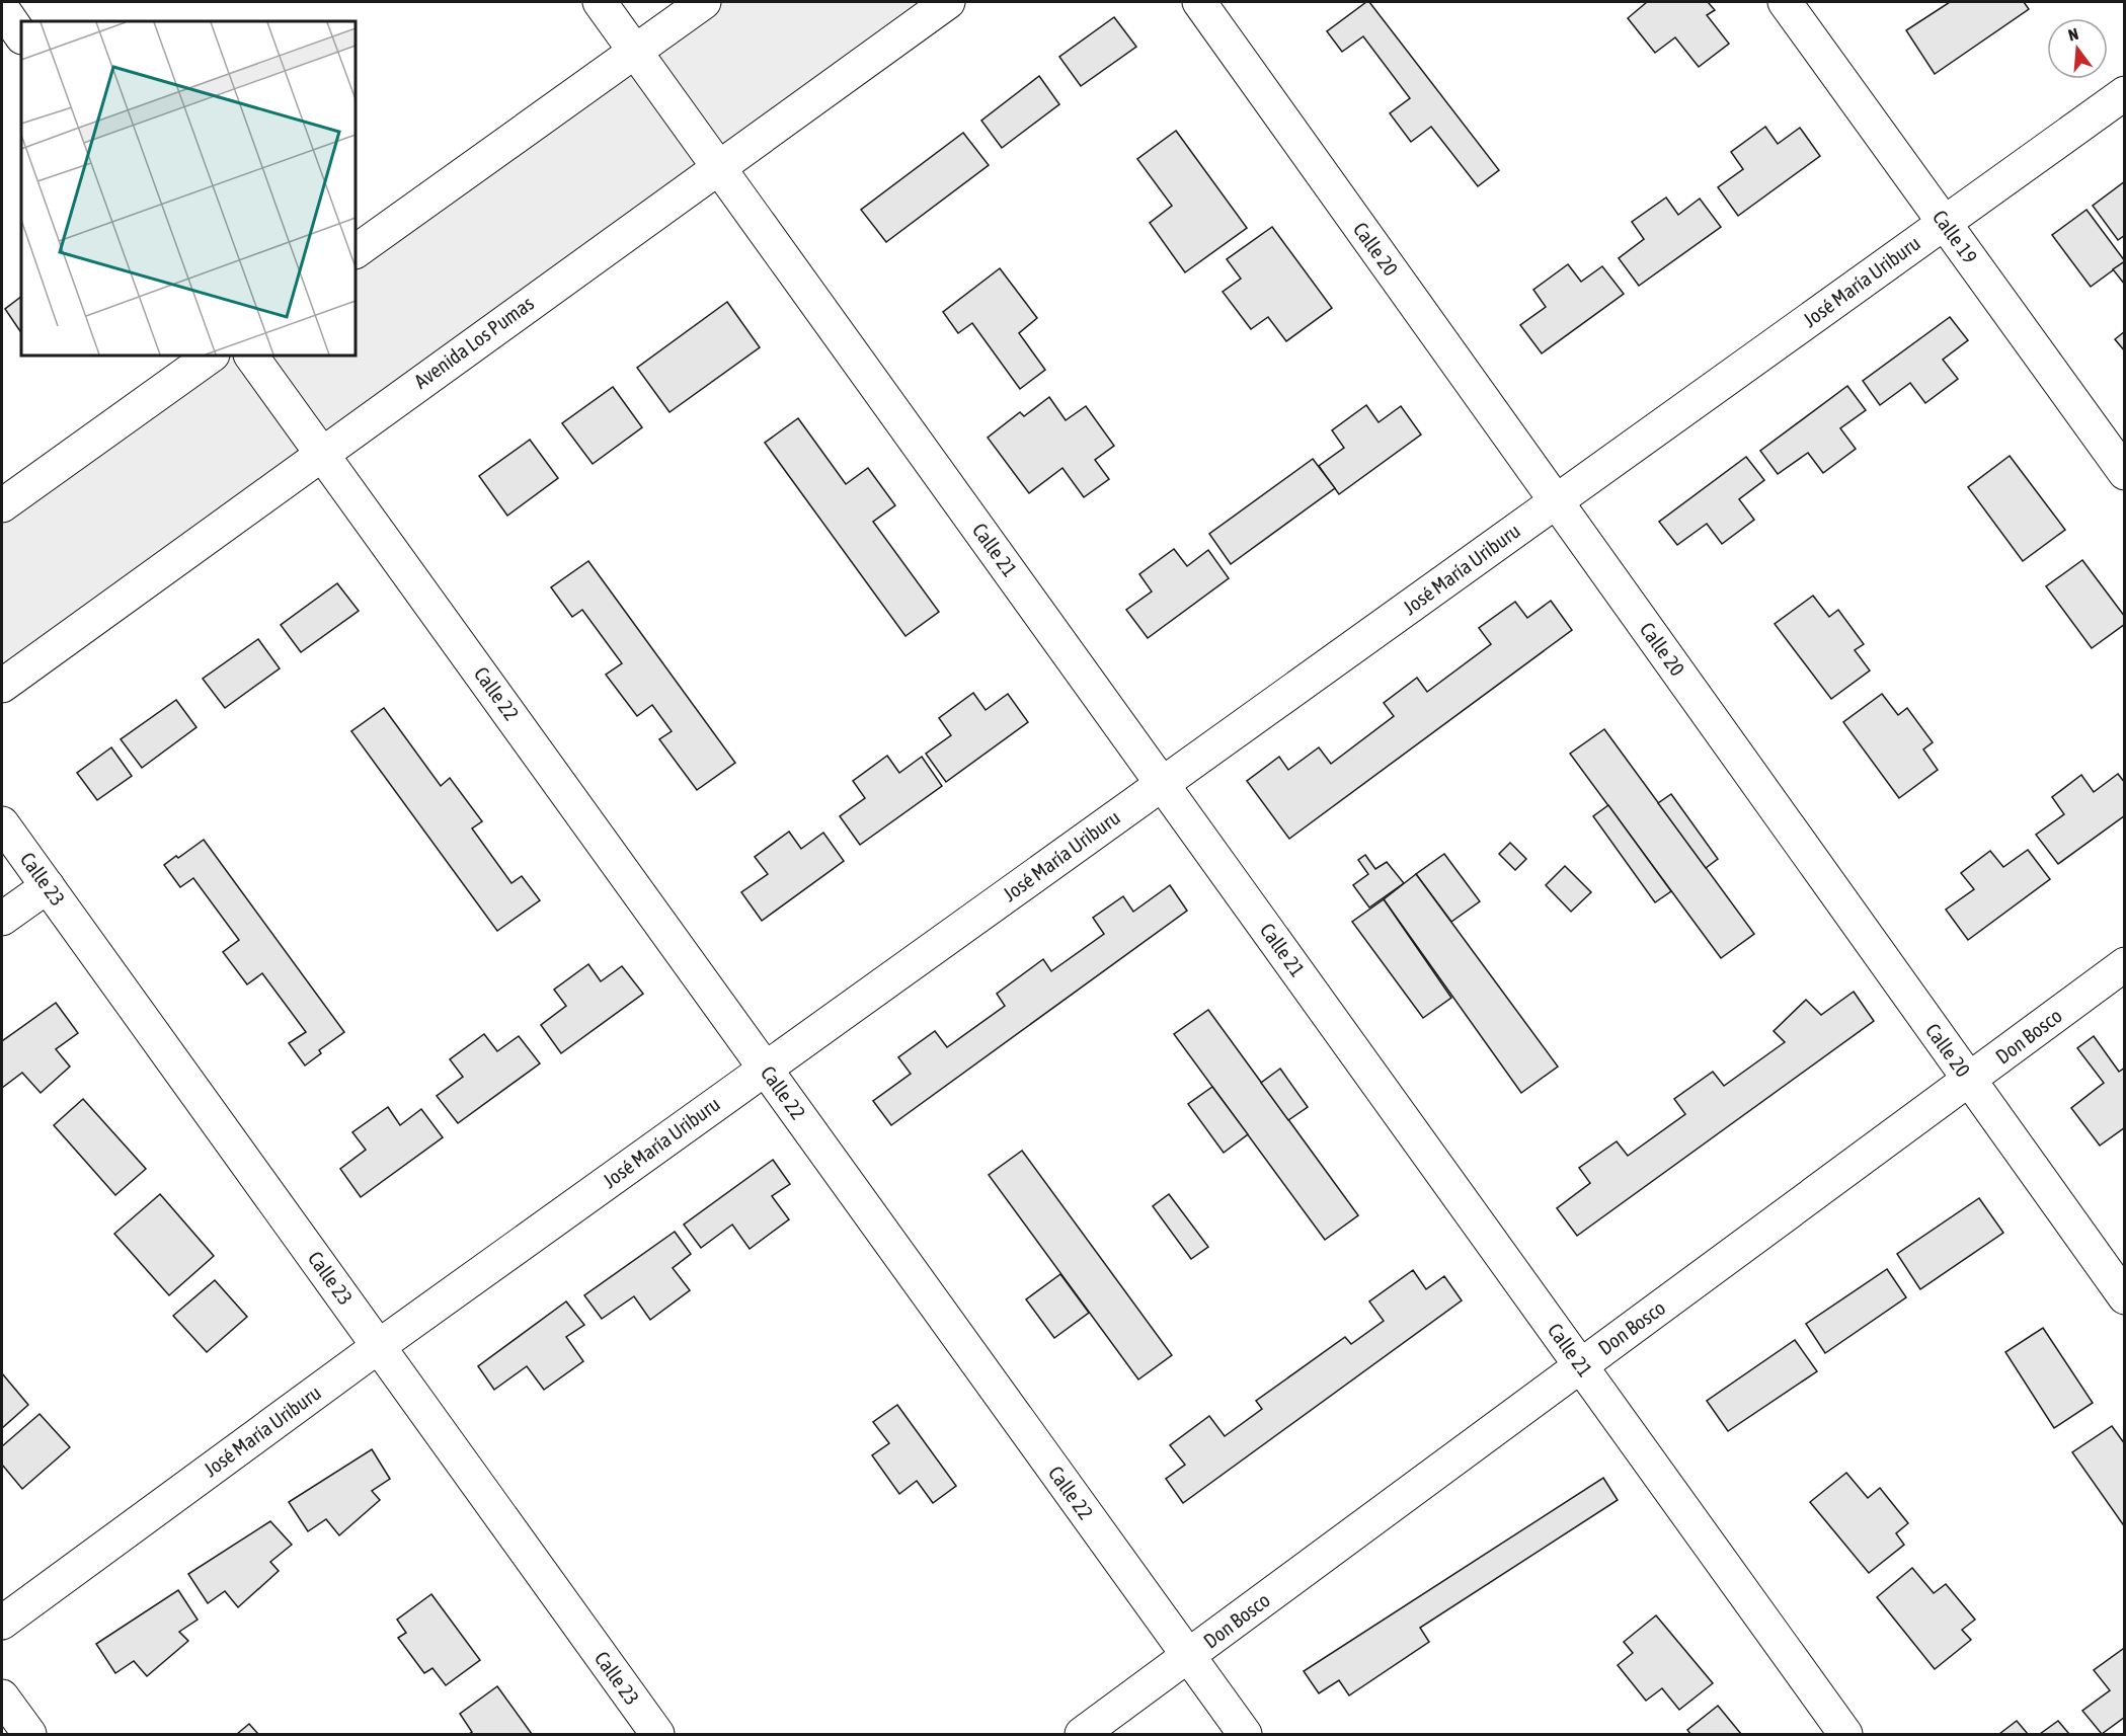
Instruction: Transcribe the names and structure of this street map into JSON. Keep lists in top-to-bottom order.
{
  "streets": {
    "street": [
      "Calle 19",
      "Calle 20",
      "José María Uriburu",
      "Avenida Los Pumas",
      "Calle 21",
      "Calle 22",
      "Calle 23",
      "Don Bosco"
    ]
  },
  "crossings": [
    ["Calle 19", "José María Uriburu"],
    ["Calle 20", "José María Uriburu"],
    ["Calle 20", "Don Bosco"],
    ["José María Uriburu", "Calle 21"],
    ["José María Uriburu", "Calle 22"],
    ["José María Uriburu", "Calle 23"],
    ["Avenida Los Pumas", "Calle 21"],
    ["Avenida Los Pumas", "Calle 22"],
    ["Calle 21", "Don Bosco"],
    ["Calle 22", "Don Bosco"]
  ],
  "north": "top"
}
